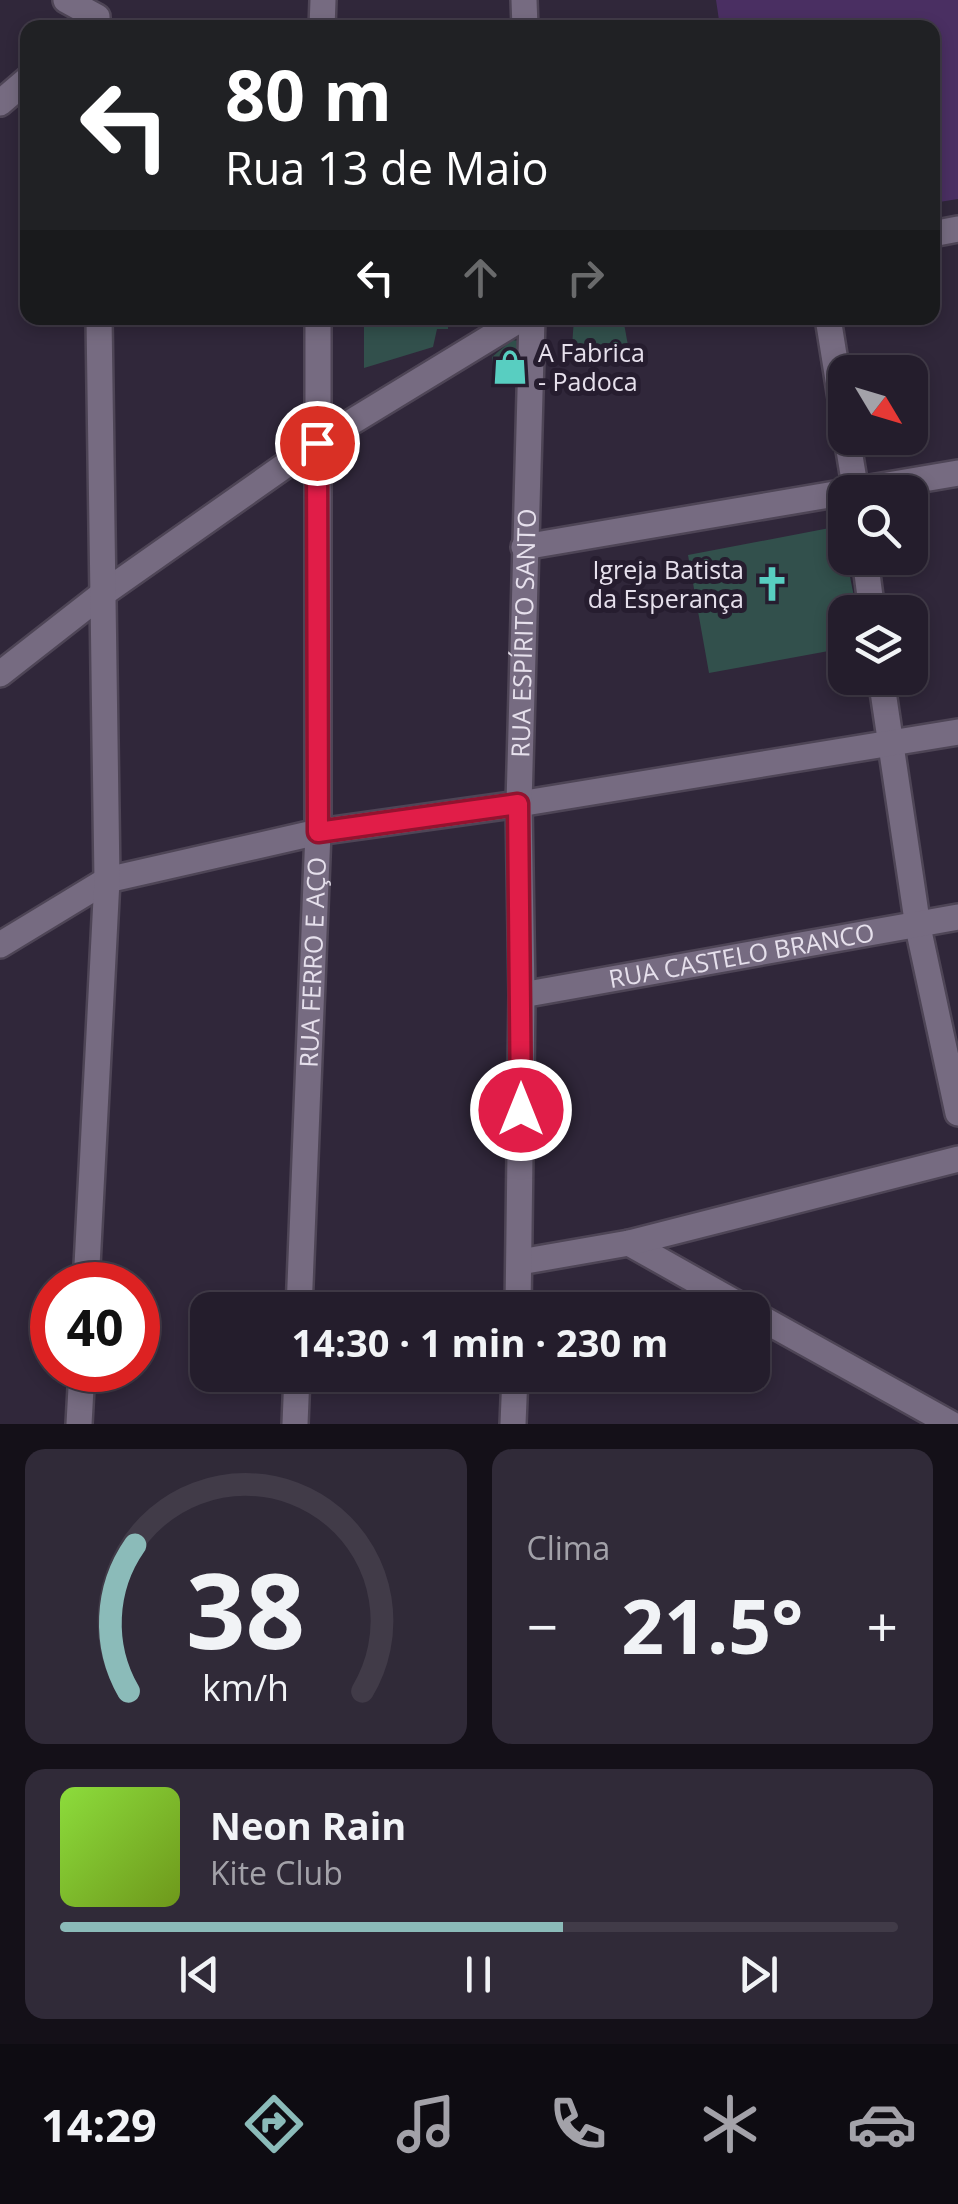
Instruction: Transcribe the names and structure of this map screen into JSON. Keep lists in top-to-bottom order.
{
  "streets": {
    "street": ["RUA ESPÍRITO SANTO", "RUA CASTELO BRANCO", "RUA FERRO E AÇO"]
  },
  "crossings": [
    ["RUA ESPÍRITO SANTO", "RUA CASTELO BRANCO"]
  ],
  "places": {
    "shop": ["A Fabrica - Padoca"],
    "church": ["Igreja Batista da Esperança"]
  },
  "north": "bottom right",
  "page": {
    "turn": ["80 m", "Rua 13 de Maio"],
    "limit": "40",
    "trip": "14:30 · 1 min · 230 m",
    "tile": "Clima",
    "heat": ["−", "21.5°", "+"],
    "song": ["Neon Rain", "Kite Club"],
    "tabs": "14:29",
    "gauge": ["38", "km/h"]
  }
}
